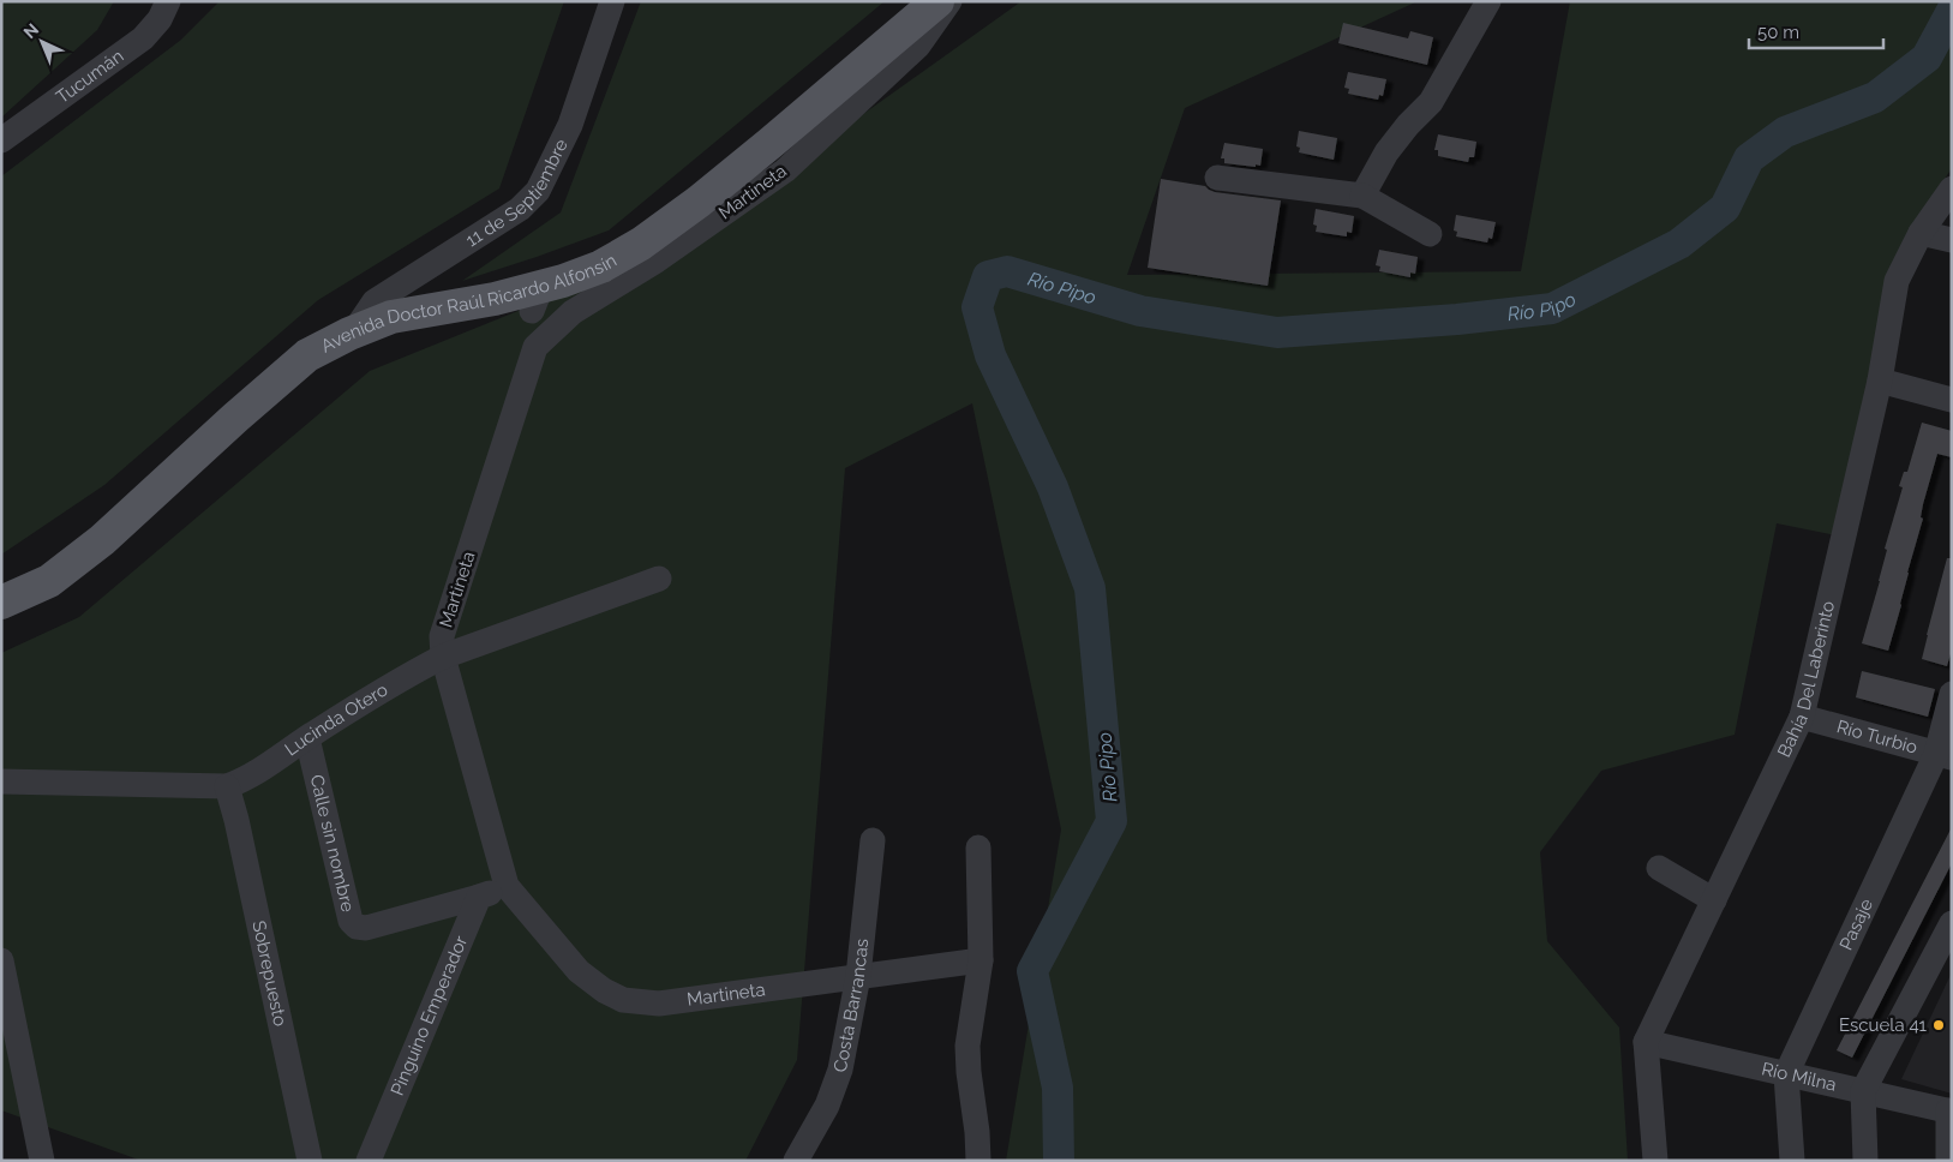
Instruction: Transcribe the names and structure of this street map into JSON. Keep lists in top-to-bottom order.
{
  "streets": {
    "main road": ["Avenida Doctor Raúl Ricardo Alfonsín"],
    "street": [
      "Tucumán",
      "11 de Septiembre",
      "Martineta",
      "Bahía Del Laberinto",
      "Lucinda Otero",
      "Río Turbio",
      "Calle sin nombre",
      "Pasaje",
      "Sobrepuesto",
      "Costa Barrancas",
      "Pinguino Emperador",
      "Río Milna"
    ]
  },
  "crossings": [
    ["11 de Septiembre", "Avenida Doctor Raúl Ricardo Alfonsín"],
    ["Martineta", "Lucinda Otero"],
    ["Martineta", "Costa Barrancas"],
    ["Bahía Del Laberinto", "Río Turbio"],
    ["Bahía Del Laberinto", "Río Milna"],
    ["Lucinda Otero", "Calle sin nombre"],
    ["Lucinda Otero", "Sobrepuesto"],
    ["Río Turbio", "Pasaje"],
    ["Calle sin nombre", "Pinguino Emperador"],
    ["Pasaje", "Río Milna"]
  ],
  "water": ["Río Pipo"],
  "places": ["Escuela 41"],
  "scale_bar": "50 m",
  "north": "top left"
}
